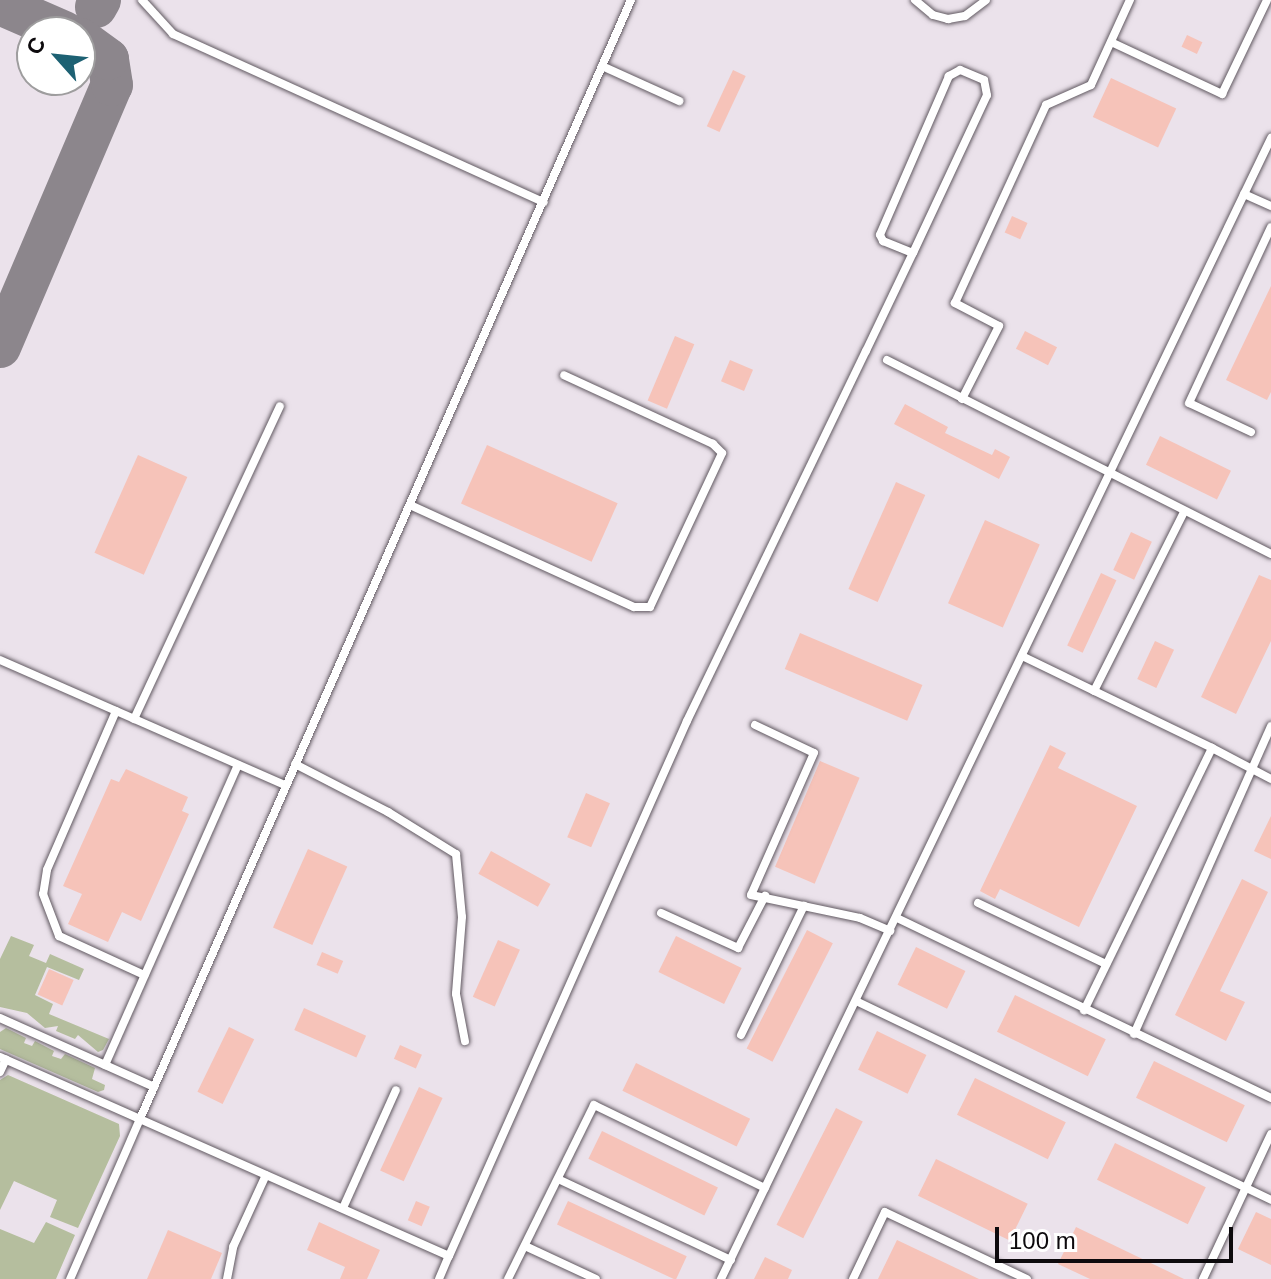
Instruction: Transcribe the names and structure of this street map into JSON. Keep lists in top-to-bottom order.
{
  "scale_bar": "100 m",
  "north": "top left"
}
